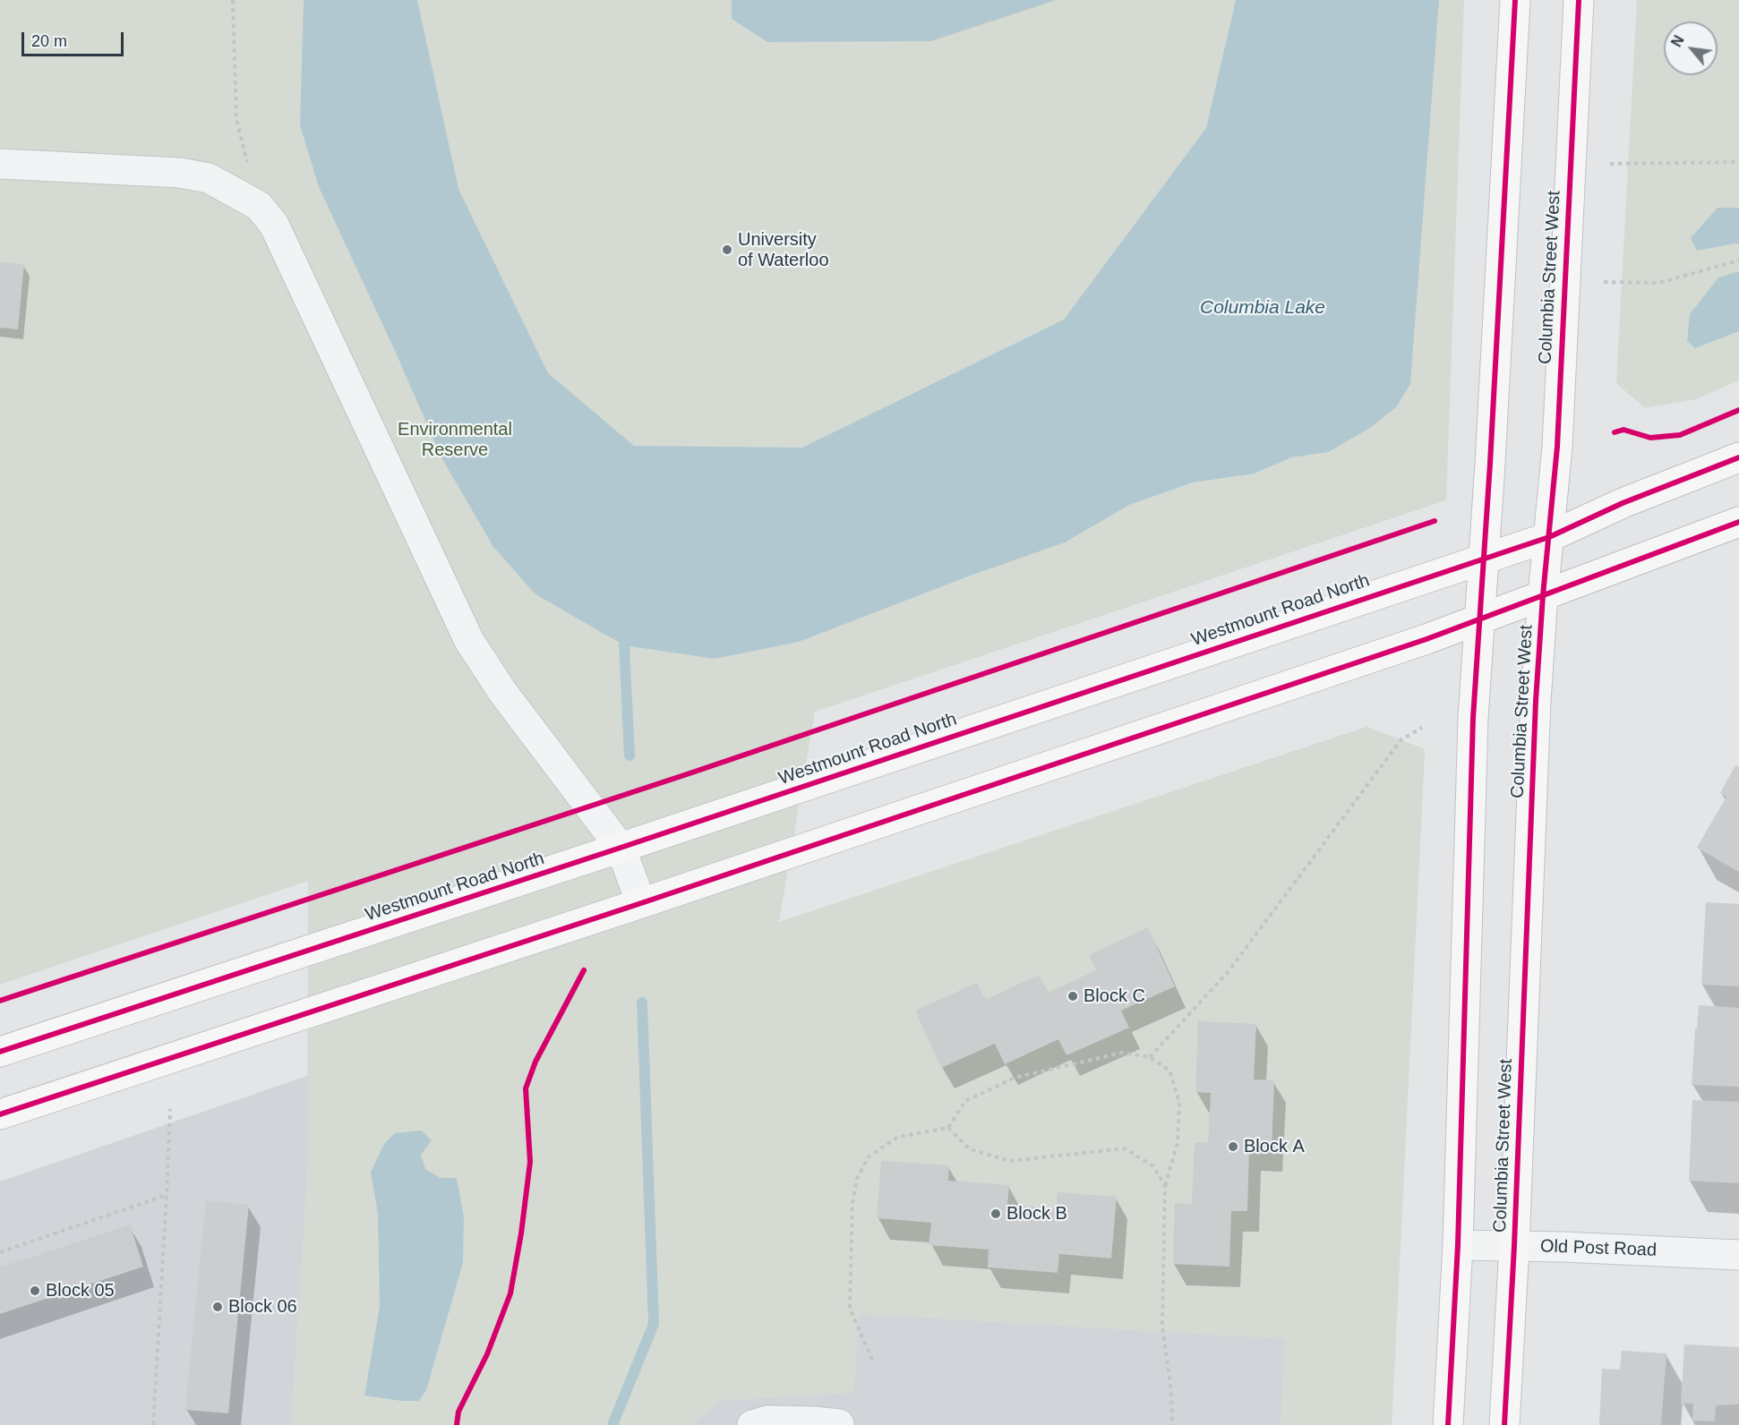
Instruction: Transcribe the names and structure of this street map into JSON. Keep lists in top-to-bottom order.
{
  "streets": {
    "main road": ["Columbia Street West", "Westmount Road North"],
    "street": ["Old Post Road"]
  },
  "crossings": [
    ["Columbia Street West", "Westmount Road North"],
    ["Columbia Street West", "Old Post Road"]
  ],
  "water": ["Columbia Lake"],
  "parks": ["Environmental Reserve"],
  "places": [
    "University of Waterloo",
    "Block C",
    "Block A",
    "Block B",
    "Block 05",
    "Block 06"
  ],
  "scale_bar": "20 m",
  "north": "top left"
}
